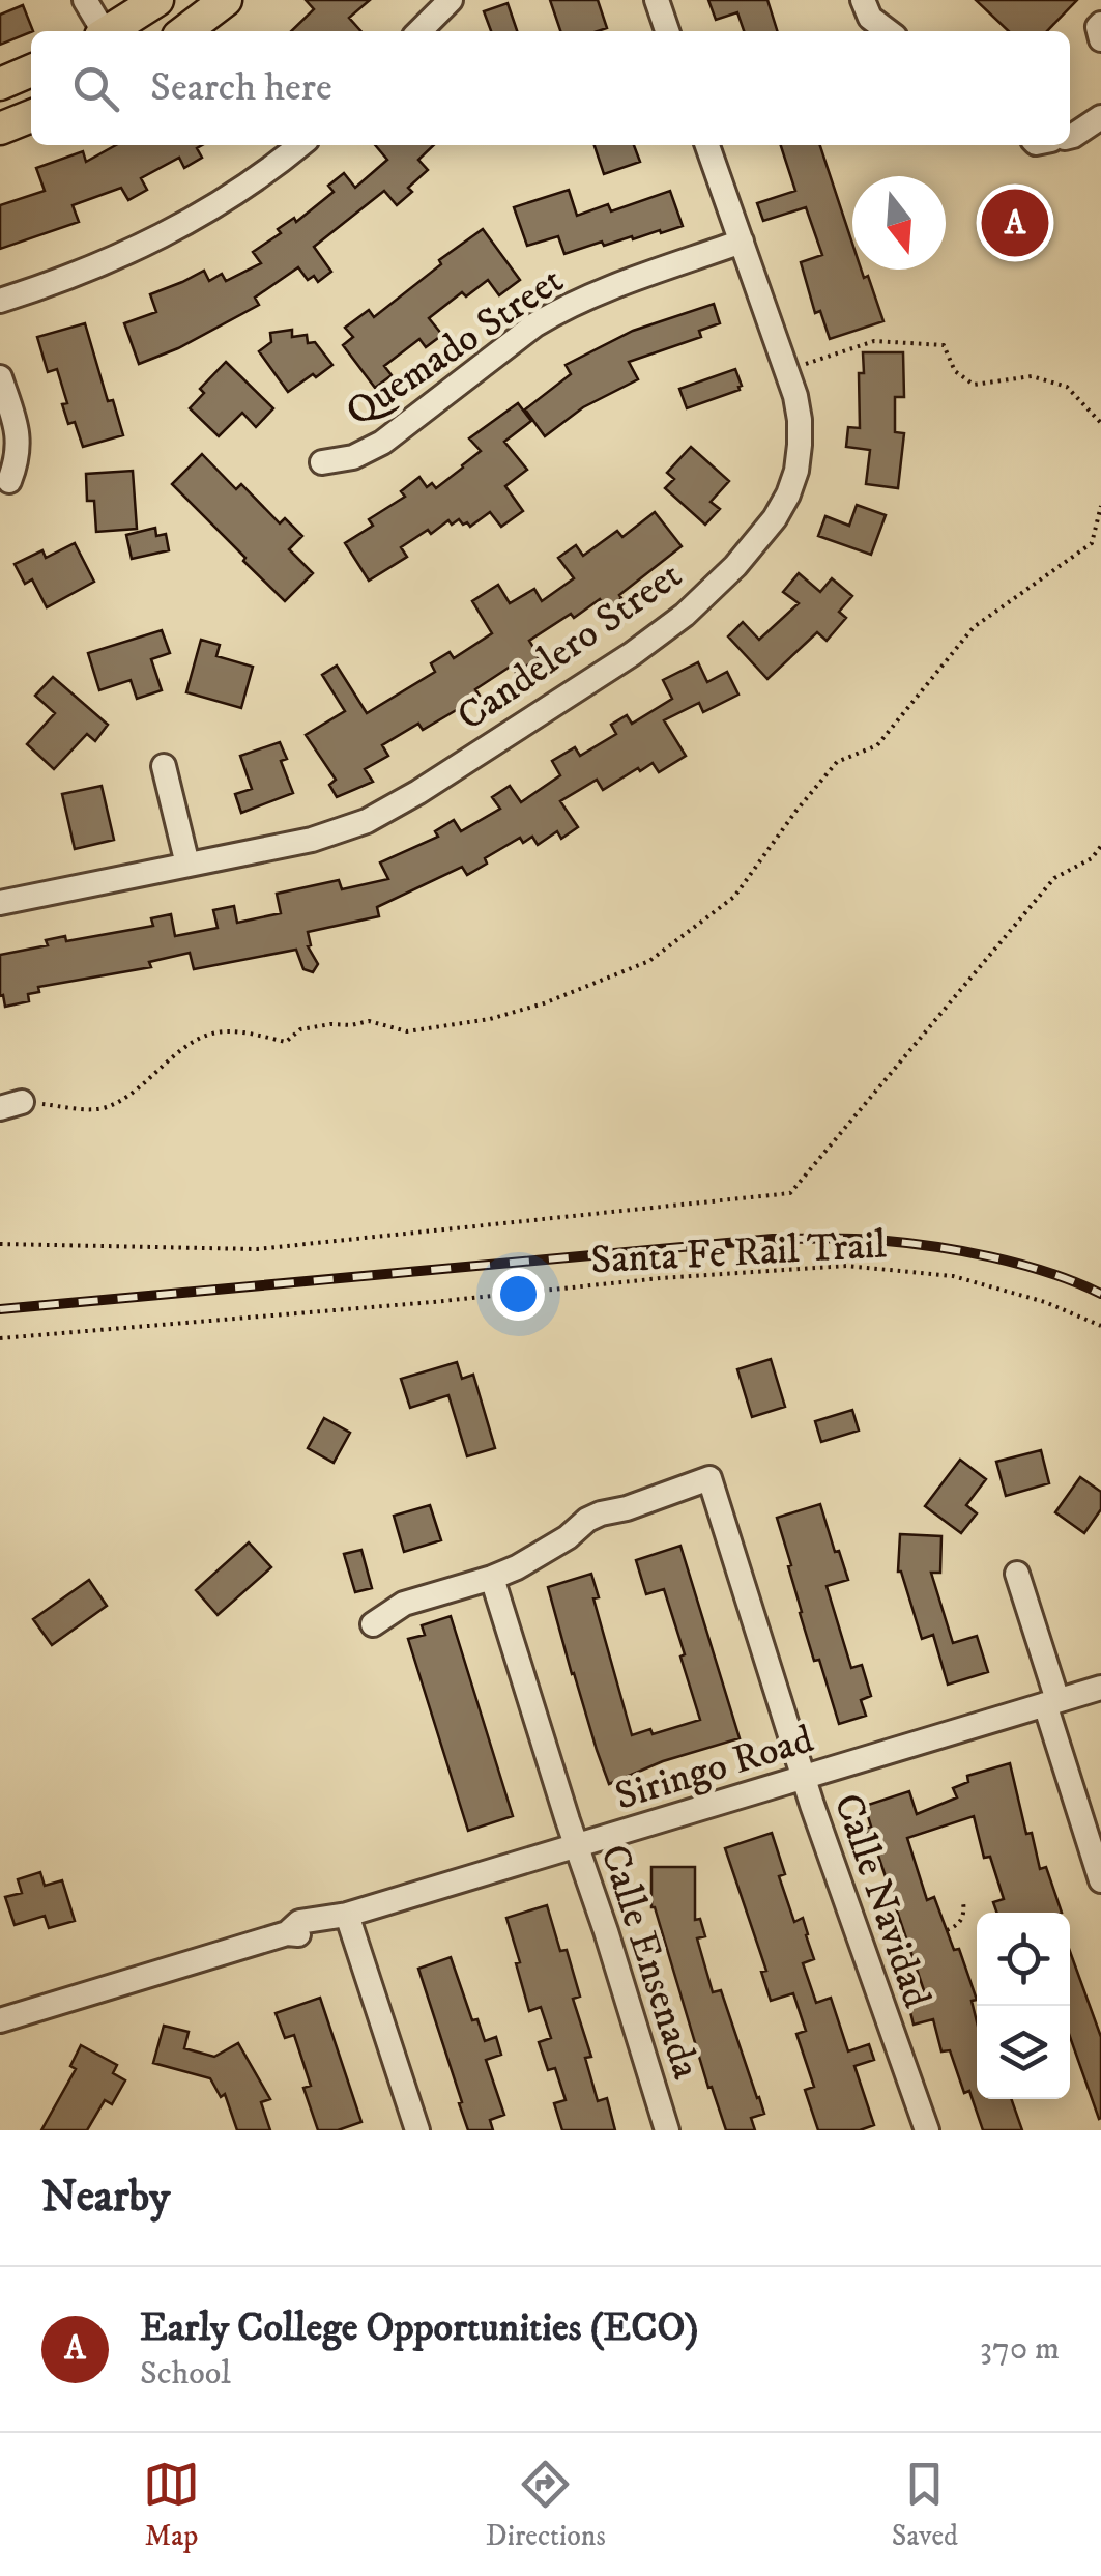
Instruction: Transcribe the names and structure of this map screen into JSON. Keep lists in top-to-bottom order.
{
  "streets": {
    "street": [
      "Quemado Street",
      "Candelero Street",
      "Siringo Road",
      "Calle Navidad",
      "Calle Ensenada"
    ],
    "path": ["Santa Fe Rail Trail"]
  },
  "crossings": [
    ["Quemado Street", "Candelero Street"],
    ["Siringo Road", "Calle Navidad"],
    ["Siringo Road", "Calle Ensenada"],
    ["Calle Navidad", "Calle Ensenada"]
  ],
  "north": "bottom",
  "page": {
    "search": "Search here",
    "pins": "A",
    "heading": "Nearby",
    "list": [
      {
        "mark": "A",
        "name": "Early College Opportunities (ECO)",
        "note": "School",
        "value": "370 m"
      }
    ],
    "nav": ["Map", "Directions", "Saved"]
  }
}
